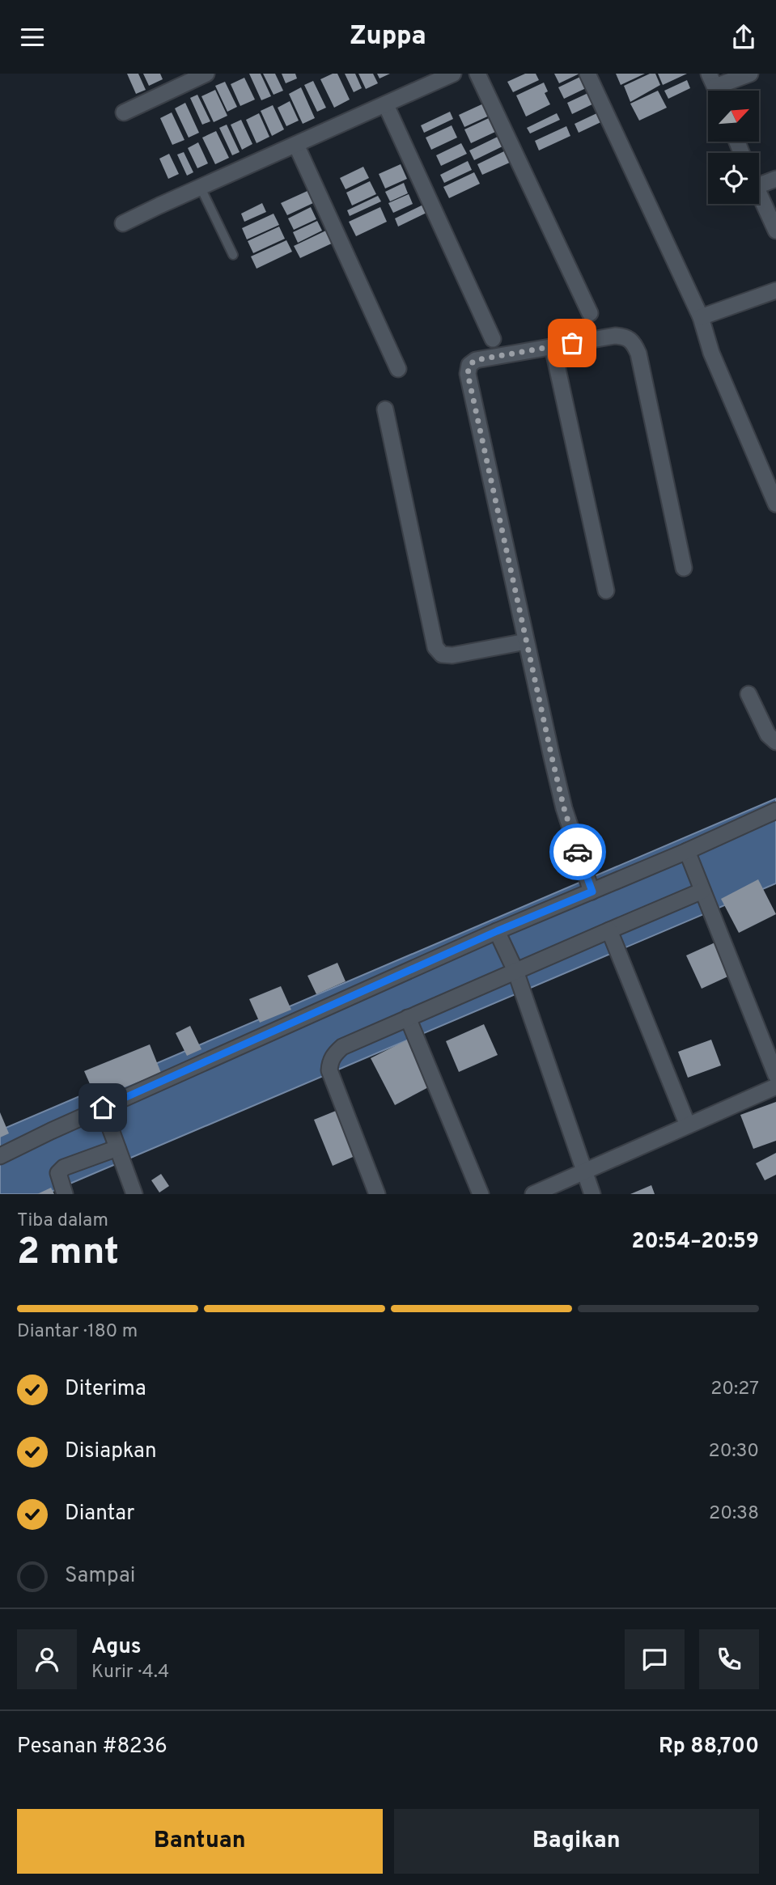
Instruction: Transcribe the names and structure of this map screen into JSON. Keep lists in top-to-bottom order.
{
  "north": "top right",
  "page": {
    "header": "Zuppa",
    "heading": ["2 mnt", "Tiba dalam", "20:54–20:59"],
    "panel": [
      "Agus",
      "Kurir · 4.4",
      "Pesanan #8236",
      "Rp 88,700"
    ],
    "bar": "Diantar · 180 m",
    "list": [
      ["Diterima", "20:27"],
      ["Disiapkan", "20:30"],
      ["Diantar", "20:38"],
      "Sampai"
    ],
    "buttons": ["Bantuan", "Bagikan"]
  }
}
